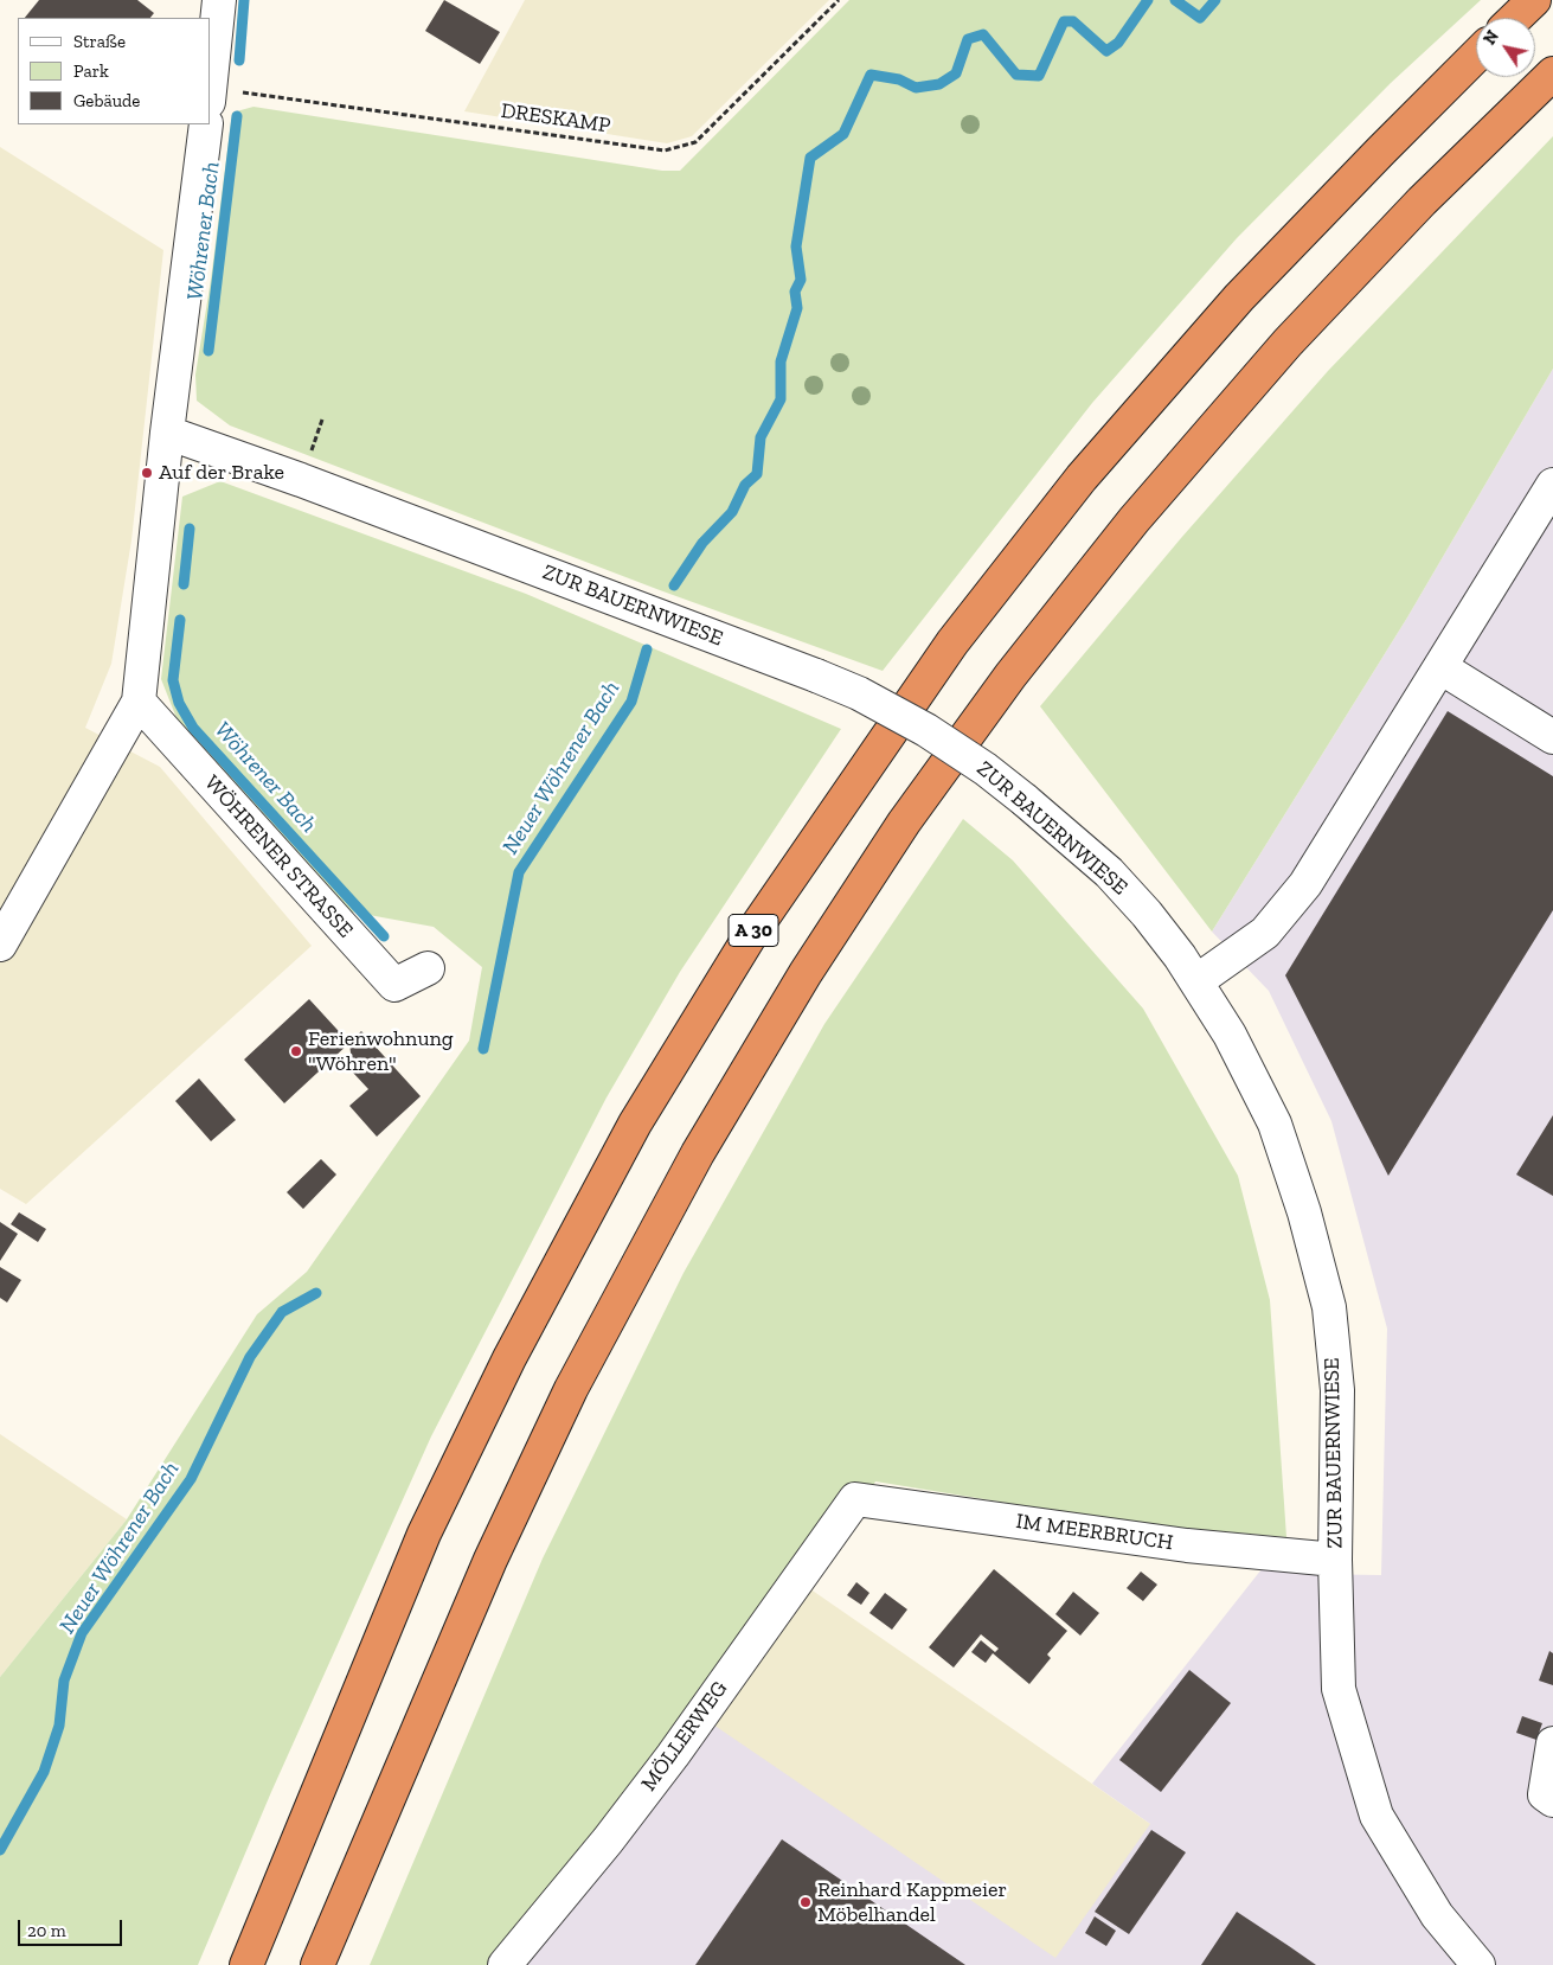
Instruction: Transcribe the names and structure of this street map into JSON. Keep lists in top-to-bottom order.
{
  "streets": {
    "highway": ["A 30"],
    "street": [
      "ZUR BAUERNWIESE",
      "WÖHRENER STRASSE",
      "IM MEERBRUCH",
      "MÖLLERWEG"
    ],
    "path": ["DRESKAMP"]
  },
  "crossings": [
    ["ZUR BAUERNWIESE", "IM MEERBRUCH"],
    ["IM MEERBRUCH", "MÖLLERWEG"]
  ],
  "water": ["Wöhrener Bach", "Neuer Wöhrener Bach"],
  "places": ["Auf der Brake", "Ferienwohnung \"Wöhren\"", "Reinhard Kappmeier Möbelhandel"],
  "legend": ["Straße", "Park", "Gebäude"],
  "scale_bar": "20 m",
  "north": "top left"
}
